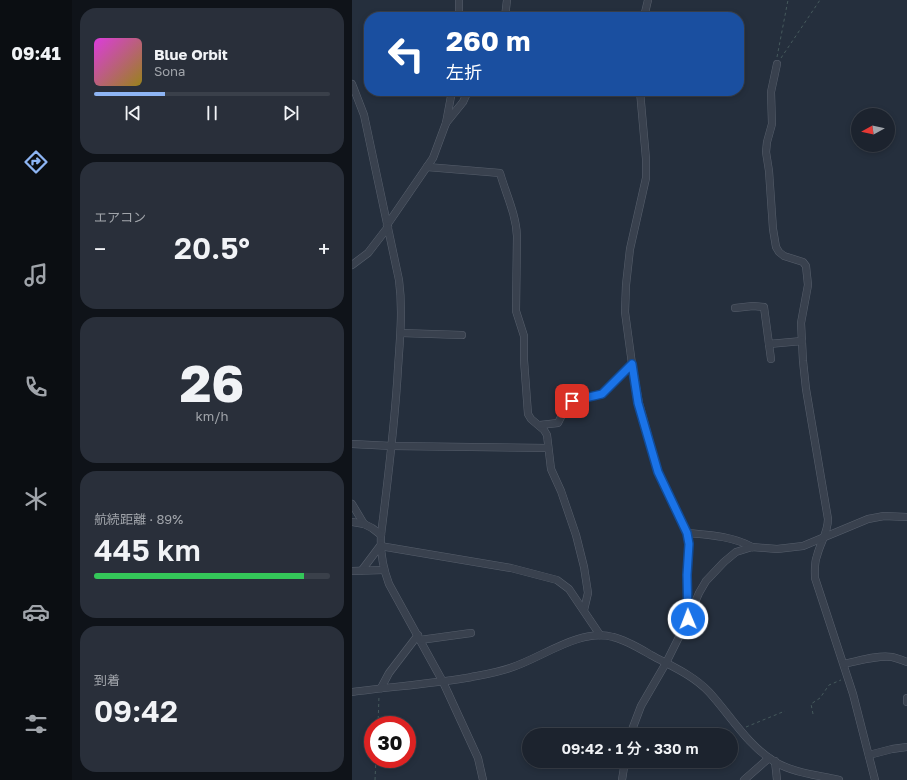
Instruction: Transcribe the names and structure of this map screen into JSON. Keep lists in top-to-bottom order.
{
  "north": "left",
  "page": {
    "tabs": "09:41",
    "turn": ["260 m", "左折"],
    "song": ["Blue Orbit", "Sona"],
    "tile": [
      "エアコン",
      ["26", "km/h"],
      ["航続距離 · 89%", "445 km"],
      ["到着", "09:42"]
    ],
    "heat": ["−", "20.5°", "+"],
    "limit": "30",
    "trip": "09:42 · 1 分 · 330 m"
  }
}
